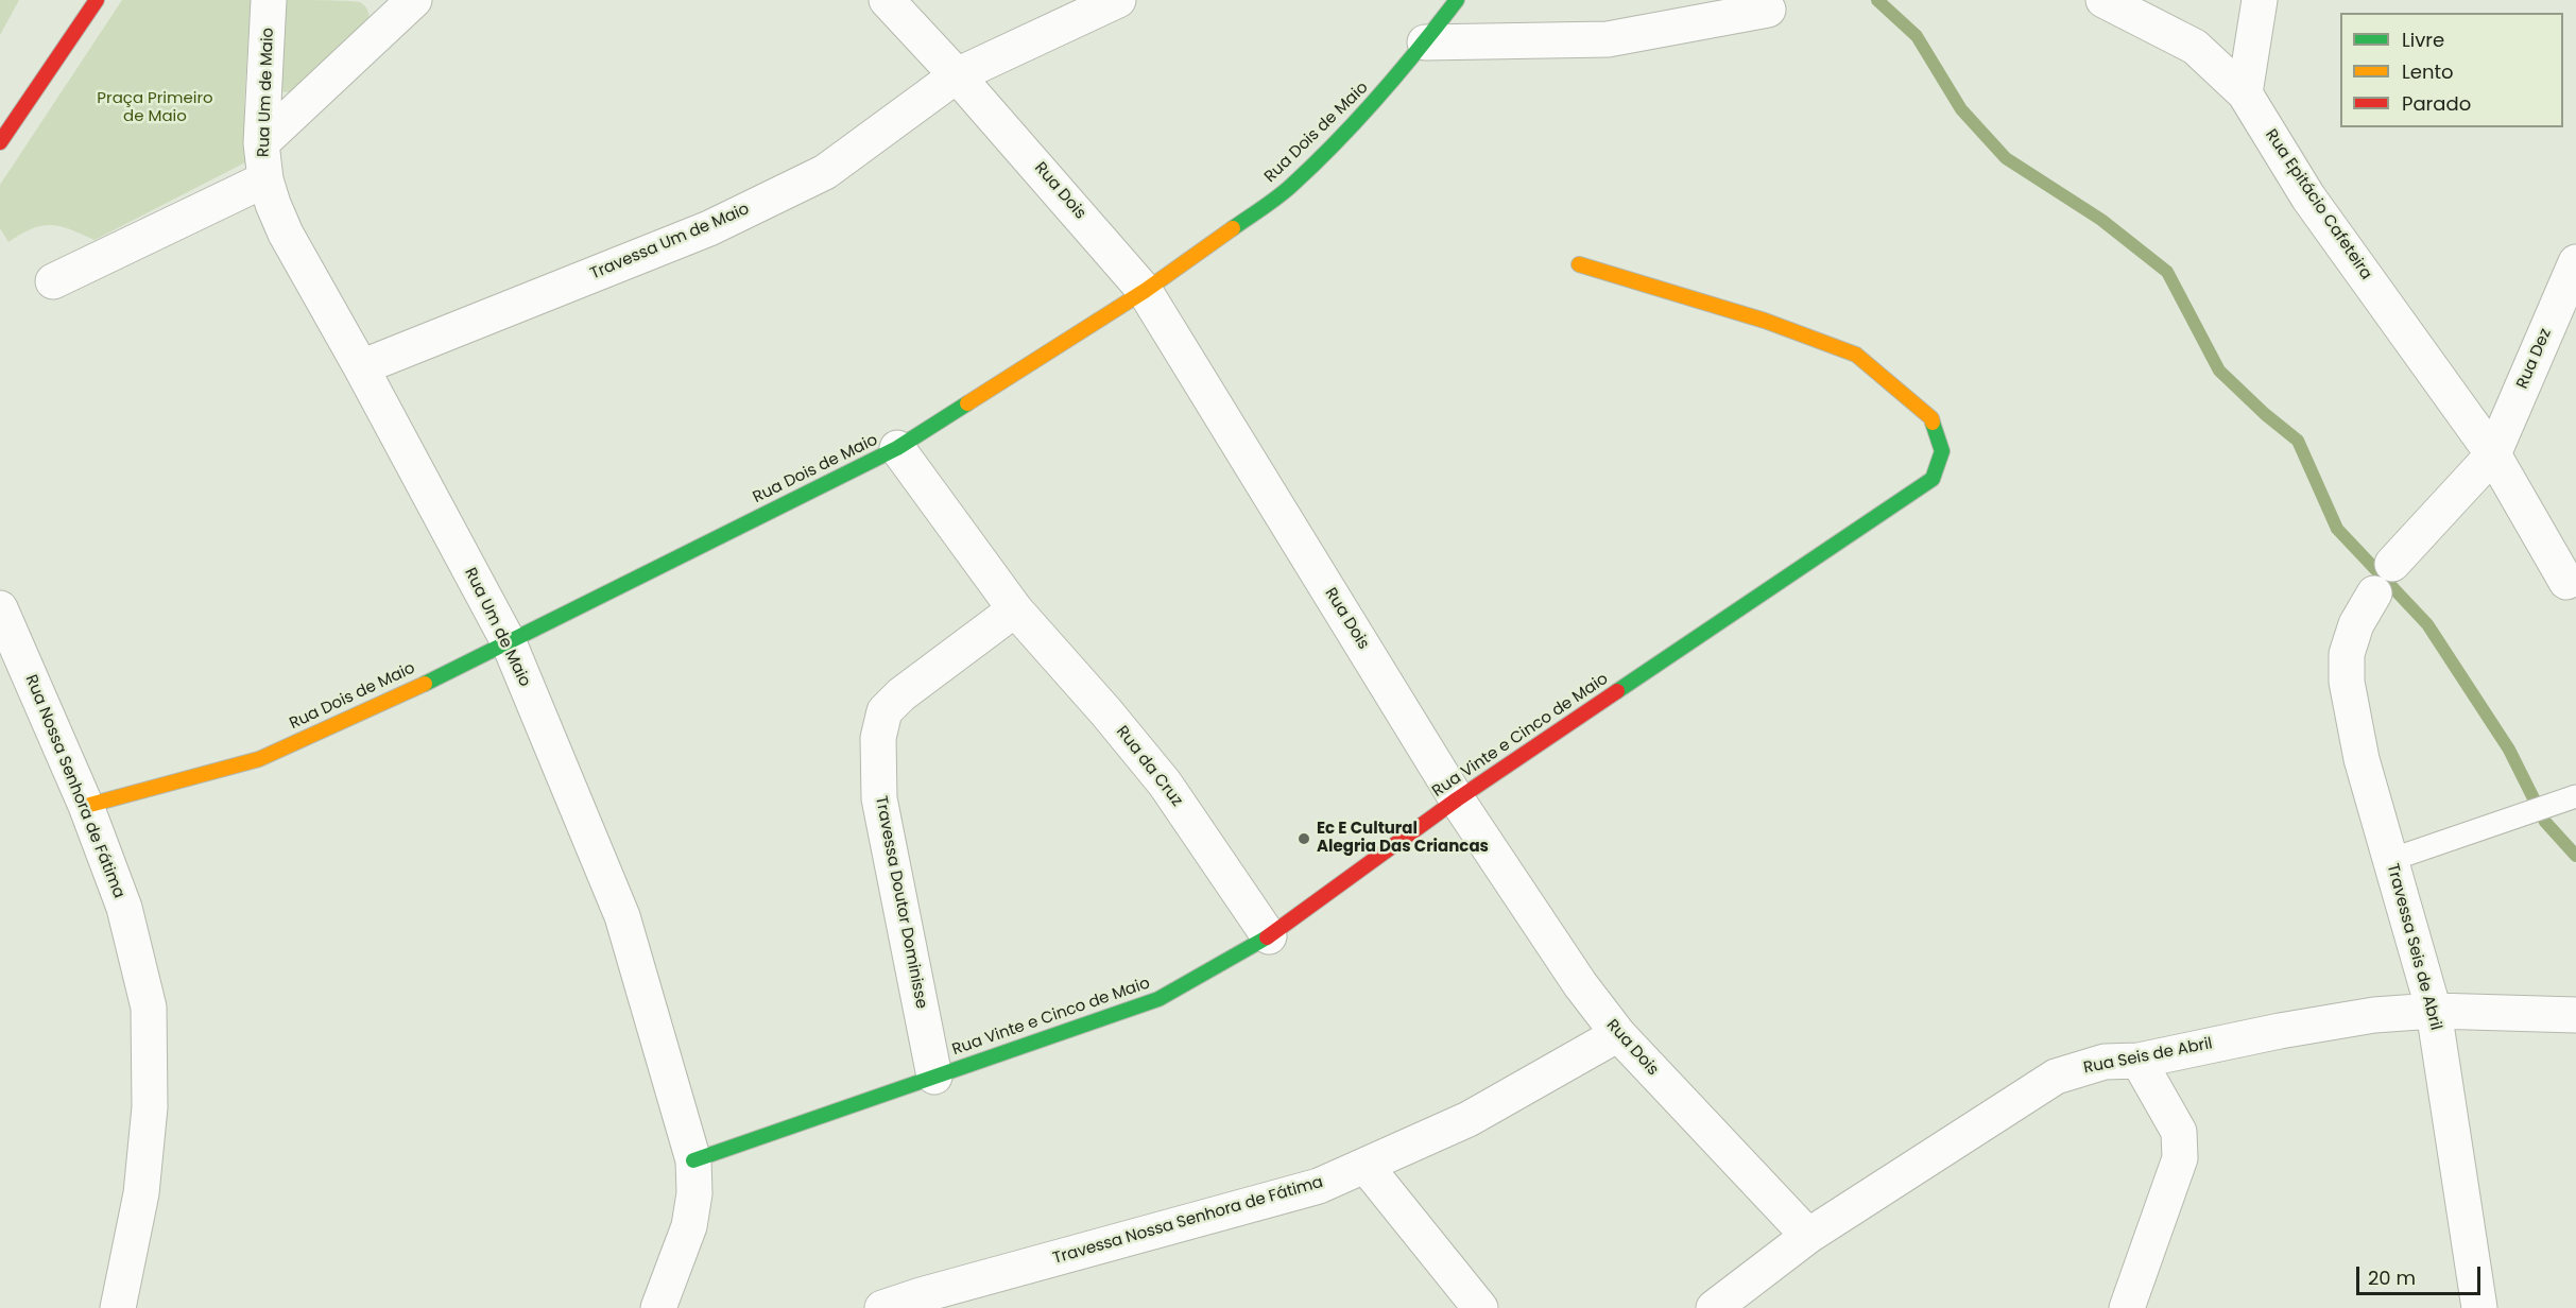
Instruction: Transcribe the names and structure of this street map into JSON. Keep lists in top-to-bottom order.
{
  "streets": {
    "street": [
      "Rua Um de Maio",
      "Rua Dois de Maio",
      "Rua Dois",
      "Rua Epitácio Cafeteira",
      "Travessa Um de Maio",
      "Rua Dez",
      "Rua Vinte e Cinco de Maio",
      "Rua da Cruz",
      "Rua Nossa Senhora de Fátima",
      "Travessa Doutor Dominisse",
      "Travessa Seis de Abril",
      "Rua Seis de Abril",
      "Travessa Nossa Senhora de Fátima"
    ]
  },
  "crossings": [
    ["Rua Um de Maio", "Rua Dois de Maio"],
    ["Rua Um de Maio", "Travessa Um de Maio"],
    ["Rua Um de Maio", "Rua Vinte e Cinco de Maio"],
    ["Rua Dois de Maio", "Rua Dois"],
    ["Rua Dois de Maio", "Rua Nossa Senhora de Fátima"],
    ["Rua Dois", "Travessa Um de Maio"],
    ["Rua Dois", "Rua Vinte e Cinco de Maio"],
    ["Rua Dois", "Rua Seis de Abril"],
    ["Rua Dois", "Travessa Nossa Senhora de Fátima"],
    ["Rua Epitácio Cafeteira", "Rua Dez"],
    ["Rua Vinte e Cinco de Maio", "Rua da Cruz"],
    ["Rua Vinte e Cinco de Maio", "Travessa Doutor Dominisse"],
    ["Rua da Cruz", "Travessa Doutor Dominisse"],
    ["Travessa Seis de Abril", "Rua Seis de Abril"]
  ],
  "parks": ["Praça Primeiro de Maio"],
  "places": ["Ec E Cultural Alegria Das Criancas"],
  "legend": ["Livre", "Lento", "Parado"],
  "scale_bar": "20 m"
}
